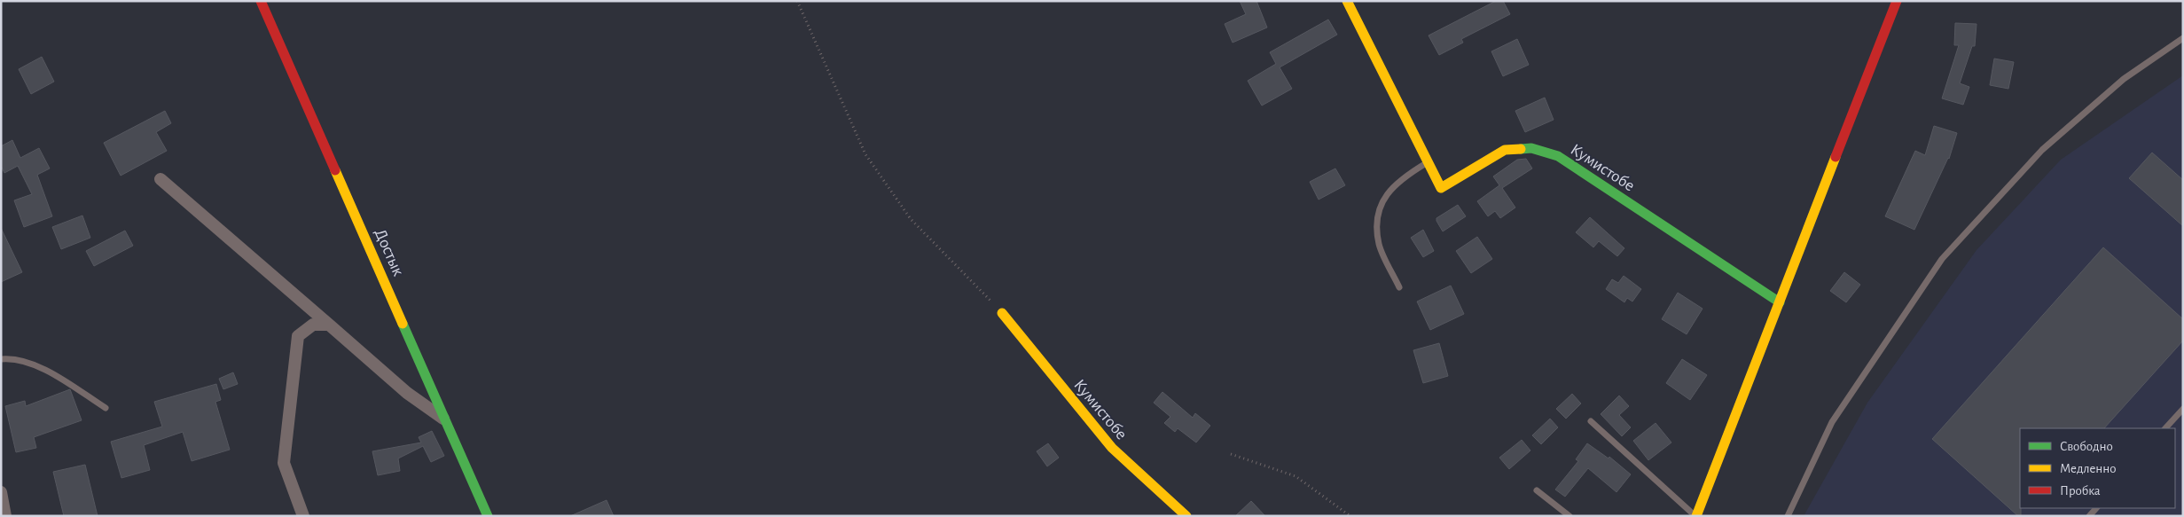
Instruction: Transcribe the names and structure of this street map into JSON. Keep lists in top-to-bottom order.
{
  "streets": {
    "street": ["Кумистобе", "Достык"]
  },
  "legend": ["Свободно", "Медленно", "Пробка"]
}
